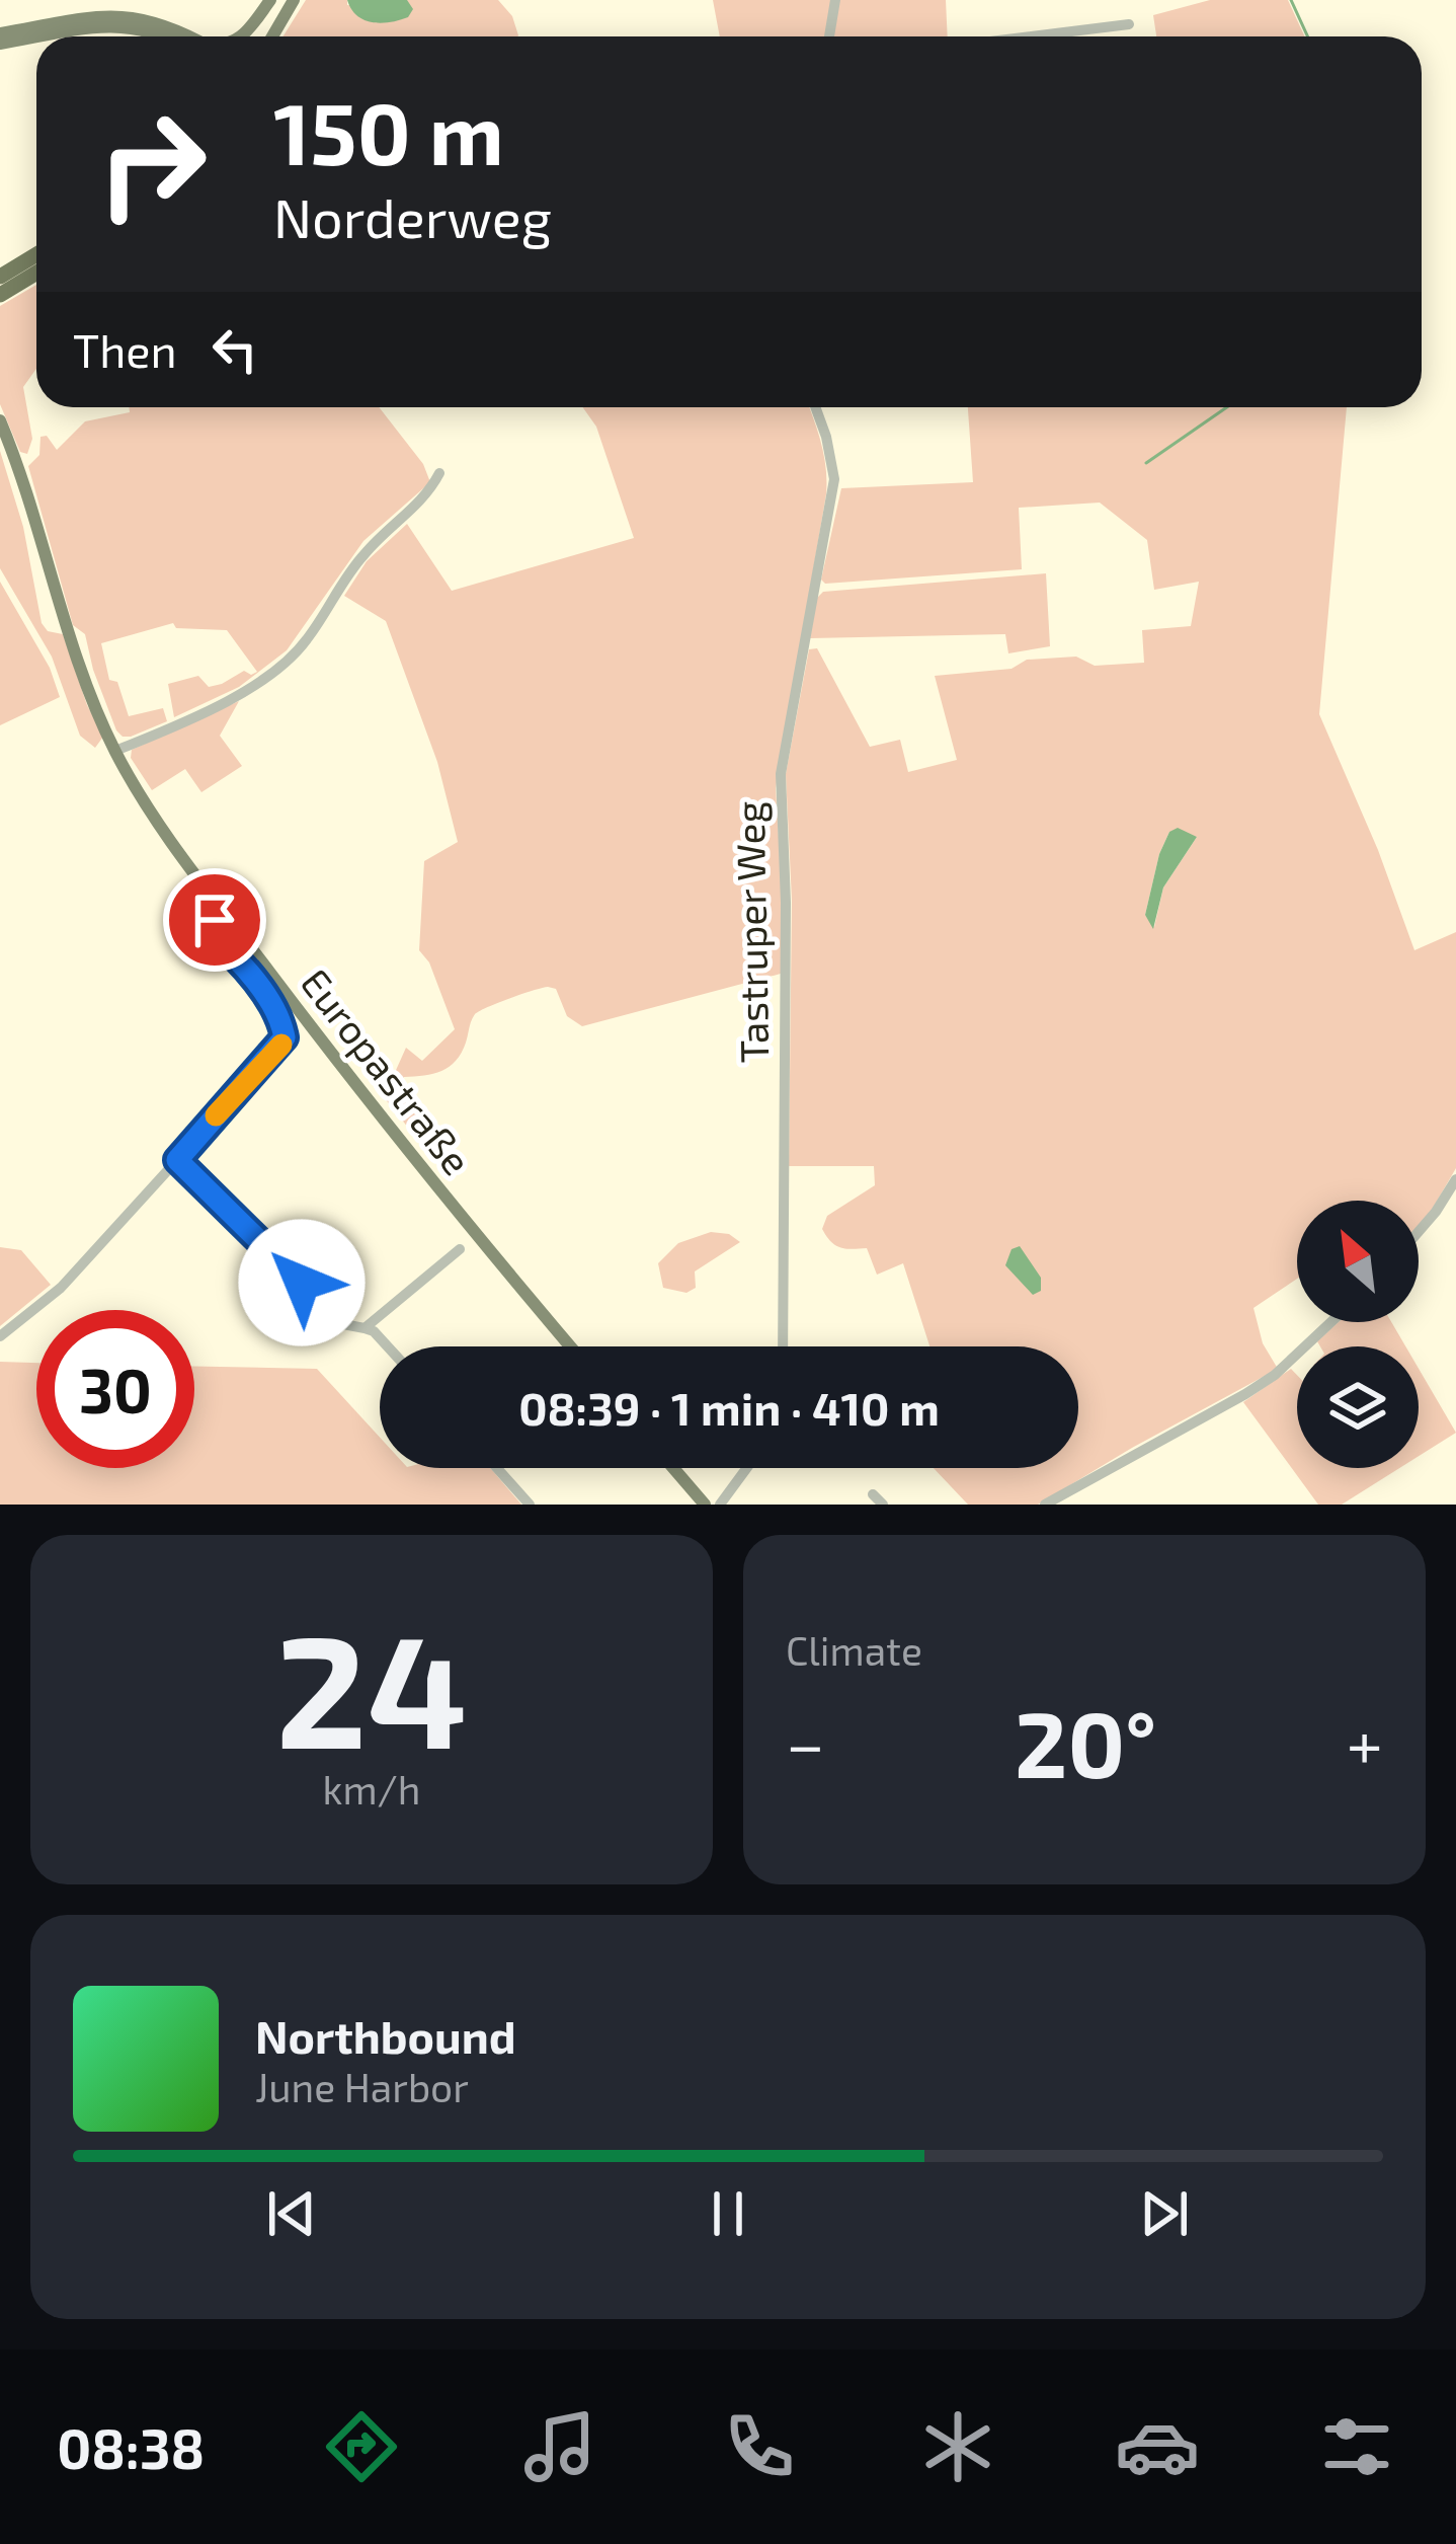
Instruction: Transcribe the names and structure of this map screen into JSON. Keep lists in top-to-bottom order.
{
  "streets": {
    "main road": ["Europastraße"],
    "street": ["Tastruper Weg"]
  },
  "north": "top left",
  "page": {
    "turn": ["150 m", "Norderweg"],
    "then": "Then",
    "limit": "30",
    "trip": "08:39 · 1 min · 410 m",
    "tile": [
      ["24", "km/h"],
      "Climate"
    ],
    "heat": ["−", "20°", "+"],
    "song": ["Northbound", "June Harbor"],
    "tabs": "08:38"
  }
}
